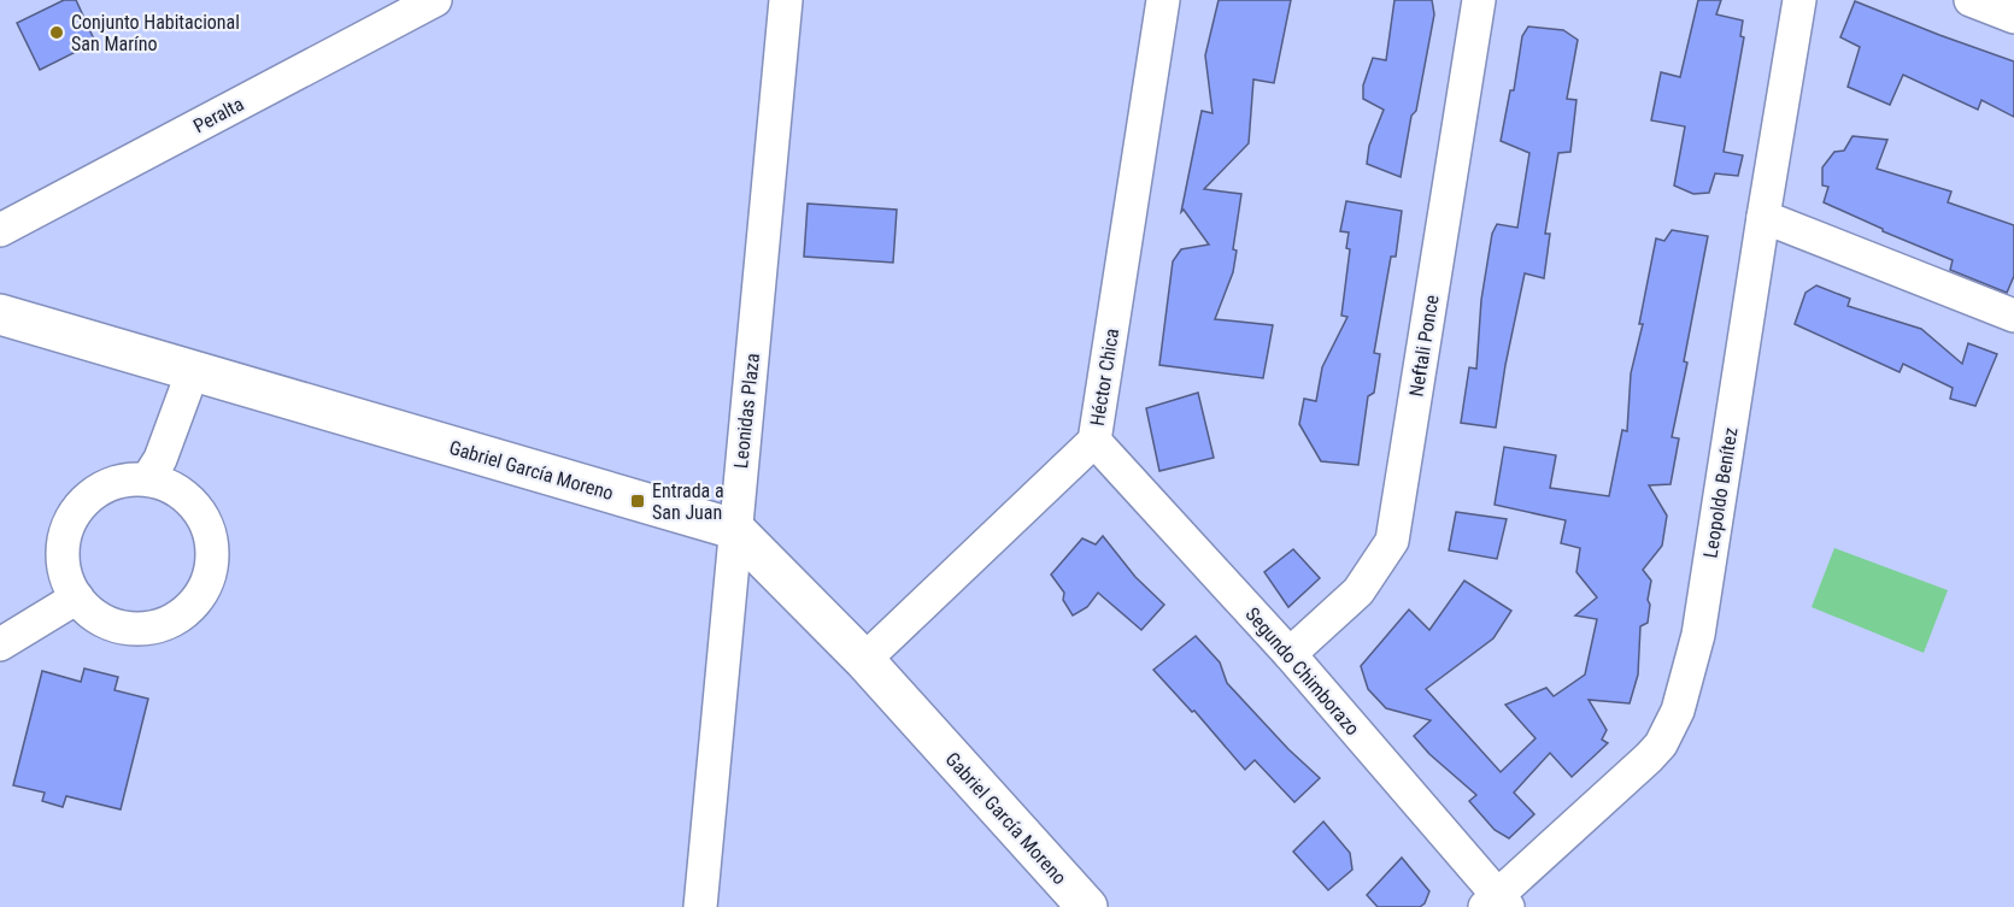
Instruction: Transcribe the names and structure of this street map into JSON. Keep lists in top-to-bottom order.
{
  "streets": {
    "street": [
      "Peralta",
      "Neftali Ponce",
      "Héctor Chica",
      "Leonidas Plaza",
      "Gabriel García Moreno",
      "Leopoldo Benítez",
      "Segundo Chimborazo"
    ]
  },
  "crossings": [
    ["Neftali Ponce", "Segundo Chimborazo"],
    ["Héctor Chica", "Gabriel García Moreno"],
    ["Héctor Chica", "Segundo Chimborazo"],
    ["Leonidas Plaza", "Gabriel García Moreno"],
    ["Leopoldo Benítez", "Segundo Chimborazo"]
  ],
  "places": {
    "other": ["Conjunto Habitacional San Maríno"],
    "transit": ["Entrada a San Juan"]
  }
}
